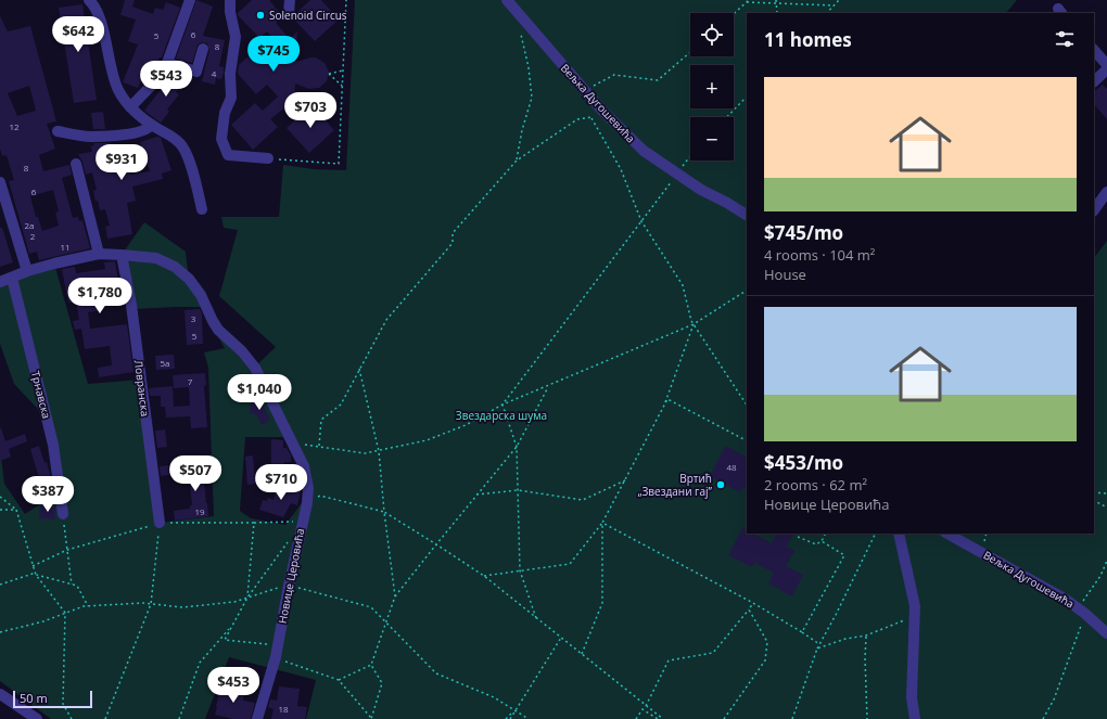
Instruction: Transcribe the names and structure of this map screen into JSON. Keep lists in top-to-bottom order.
{
  "streets": {
    "street": [
      "Вељка Дугошевића",
      "Ловранска",
      "Трнавска",
      "Новице Церовића"
    ]
  },
  "crossings": [
    ["Ловранска", "Новице Церовића"]
  ],
  "parks": ["Звездарска шума"],
  "places": ["Solenoid Circus", "Вртић „Звездани гај”"],
  "house_numbers": [
    "6",
    "5",
    "8",
    "4",
    "12",
    "8",
    "6",
    "2a",
    "2",
    "11",
    "3",
    "5",
    "5a",
    "7",
    "48",
    "19",
    "18"
  ],
  "scale_bar": "50 m",
  "page": {
    "map_buttons": ["+", "−"],
    "heading": "11 homes",
    "price": [
      "$642",
      "$745",
      "$543",
      "$703",
      "$931",
      "$1,780",
      "$1,040",
      "$507",
      "$710",
      "$387",
      "$453"
    ],
    "list": [
      {
        "name": "$745/mo",
        "note": "4 rooms · 104 m² · House"
      },
      {
        "name": "$453/mo",
        "note": "2 rooms · 62 m² · Новице Церовића"
      }
    ],
    "scale": "50 m"
  }
}
